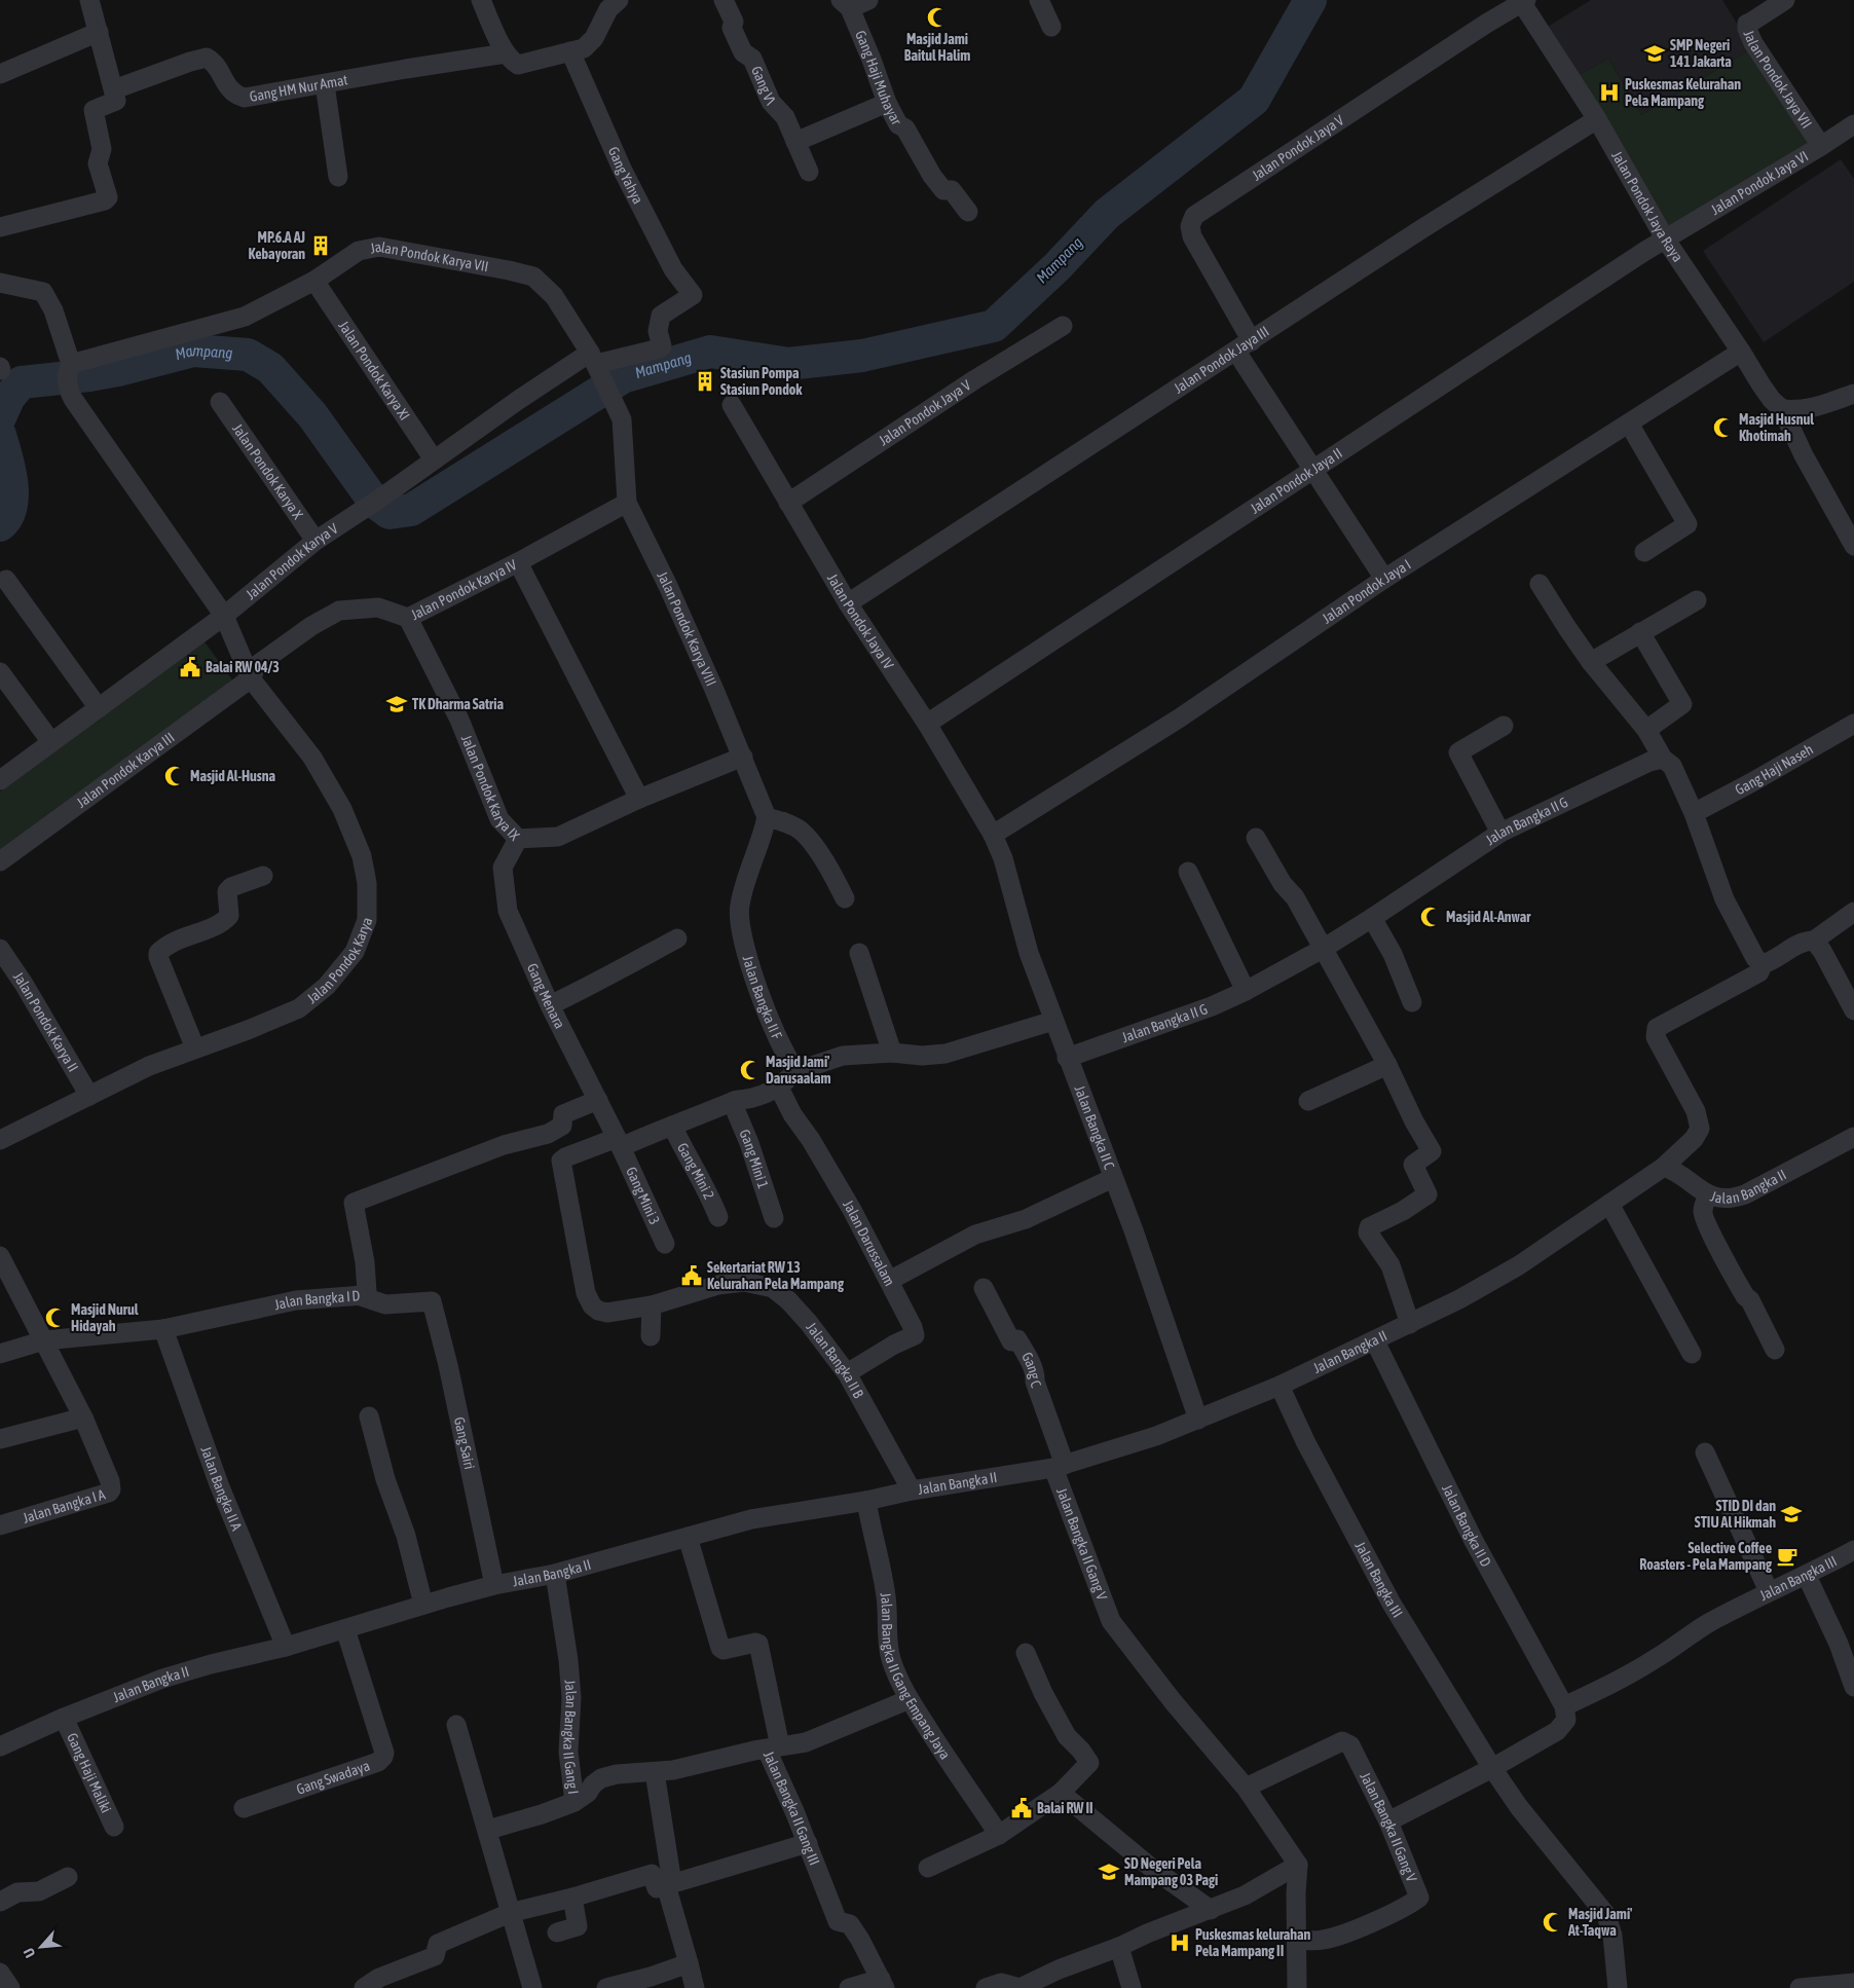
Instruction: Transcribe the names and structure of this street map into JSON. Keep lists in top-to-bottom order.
{
  "streets": {
    "street": [
      "Gang Haji Muhayar",
      "Jalan Pondok Jaya VII",
      "Gang VI",
      "Gang HM Nur Amat",
      "Jalan Pondok Jaya V",
      "Gang Yahya",
      "Jalan Pondok Jaya VI",
      "Jalan Pondok Jaya Raya",
      "Jalan Pondok Karya VII",
      "Jalan Pondok Jaya III",
      "Jalan Pondok Karya XI",
      "Jalan Pondok Karya X",
      "Jalan Pondok Jaya II",
      "Jalan Pondok Karya V",
      "Jalan Pondok Karya IV",
      "Jalan Pondok Jaya I",
      "Jalan Pondok Jaya IV",
      "Jalan Pondok Karya VIII",
      "Gang Haji Naseh",
      "Jalan Pondok Karya III",
      "Jalan Pondok Karya IX",
      "Jalan Bangka II G",
      "Jalan Pondok Karya",
      "Gang Menara",
      "Jalan Bangka II F",
      "Jalan Pondok Karya II",
      "Jalan Bangka II C",
      "Gang Mini 1",
      "Gang Mini 2",
      "Jalan Bangka II",
      "Gang Mini 3",
      "Jalan Darussalam",
      "Jalan Bangka I D",
      "Jalan Bangka II B",
      "Gang C",
      "Gang Sairi",
      "Jalan Bangka II A",
      "Jalan Bangka I A",
      "Jalan Bangka II D",
      "Jalan Bangka II Gang V",
      "Jalan Bangka III",
      "Jalan Bangka II Gang Empang Jaya",
      "Jalan Bangka II Gang I",
      "Gang Haji Maliki",
      "Gang Swadaya",
      "Jalan Bangka II Gang III"
    ]
  },
  "crossings": [
    ["Jalan Pondok Jaya VII", "Jalan Pondok Jaya VI"],
    ["Jalan Pondok Jaya V", "Jalan Pondok Jaya Raya"],
    ["Jalan Pondok Jaya V", "Jalan Pondok Jaya III"],
    ["Jalan Pondok Jaya V", "Jalan Pondok Jaya IV"],
    ["Gang Yahya", "Jalan Pondok Karya VII"],
    ["Gang Yahya", "Jalan Pondok Karya V"],
    ["Jalan Pondok Jaya VI", "Jalan Pondok Jaya Raya"],
    ["Jalan Pondok Jaya VI", "Jalan Pondok Jaya II"],
    ["Jalan Pondok Jaya Raya", "Jalan Pondok Jaya III"],
    ["Jalan Pondok Jaya Raya", "Jalan Pondok Jaya II"],
    ["Jalan Pondok Jaya Raya", "Jalan Pondok Jaya I"],
    ["Jalan Pondok Karya VII", "Jalan Pondok Karya XI"],
    ["Jalan Pondok Karya VII", "Jalan Pondok Karya V"],
    ["Jalan Pondok Karya VII", "Jalan Pondok Karya IV"],
    ["Jalan Pondok Karya VII", "Jalan Pondok Karya VIII"],
    ["Jalan Pondok Jaya III", "Jalan Pondok Jaya IV"],
    ["Jalan Pondok Karya XI", "Jalan Pondok Karya V"],
    ["Jalan Pondok Karya X", "Jalan Pondok Karya V"],
    ["Jalan Pondok Jaya II", "Jalan Pondok Jaya IV"],
    ["Jalan Pondok Karya V", "Jalan Pondok Karya"],
    ["Jalan Pondok Karya IV", "Jalan Pondok Karya VIII"],
    ["Jalan Pondok Karya IV", "Jalan Pondok Karya III"],
    ["Jalan Pondok Karya IV", "Jalan Pondok Karya IX"],
    ["Jalan Pondok Karya IV", "Jalan Pondok Karya"],
    ["Jalan Pondok Jaya I", "Jalan Pondok Jaya IV"],
    ["Jalan Pondok Jaya I", "Jalan Bangka II C"],
    ["Jalan Pondok Jaya IV", "Jalan Bangka II C"],
    ["Jalan Pondok Karya VIII", "Jalan Pondok Karya IX"],
    ["Jalan Pondok Karya III", "Jalan Pondok Karya"],
    ["Jalan Pondok Karya IX", "Gang Menara"],
    ["Jalan Bangka II G", "Jalan Bangka II C"],
    ["Jalan Pondok Karya", "Jalan Pondok Karya II"],
    ["Gang Menara", "Gang Mini 3"],
    ["Gang Menara", "Jalan Bangka I D"],
    ["Gang Menara", "Jalan Bangka II B"],
    ["Jalan Bangka II C", "Jalan Bangka II"],
    ["Jalan Bangka II", "Jalan Bangka II B"],
    ["Jalan Bangka II", "Gang C"],
    ["Jalan Bangka II", "Gang Sairi"],
    ["Jalan Bangka II", "Jalan Bangka II A"],
    ["Jalan Bangka II", "Jalan Bangka II D"],
    ["Jalan Bangka II", "Jalan Bangka II Gang V"],
    ["Jalan Bangka II", "Jalan Bangka III"],
    ["Jalan Bangka II", "Jalan Bangka II Gang Empang Jaya"],
    ["Jalan Bangka II", "Jalan Bangka II Gang I"],
    ["Jalan Bangka II", "Gang Haji Maliki"],
    ["Jalan Bangka II", "Gang Swadaya"],
    ["Gang Mini 3", "Jalan Bangka II B"],
    ["Jalan Darussalam", "Jalan Bangka II B"],
    ["Jalan Bangka I D", "Gang Sairi"],
    ["Jalan Bangka I D", "Jalan Bangka II A"],
    ["Gang C", "Jalan Bangka II Gang V"],
    ["Jalan Bangka II D", "Jalan Bangka III"],
    ["Jalan Bangka II Gang I", "Jalan Bangka II Gang III"]
  ],
  "water": ["Mampang"],
  "places": {
    "mosque": [
      "Masjid Jami Baitul Halim",
      "Masjid Husnul Khotimah",
      "Masjid Al-Husna",
      "Masjid Al-Anwar",
      "Masjid Jami' Darusaalam",
      "Masjid Nurul Hidayah",
      "Masjid Jami' At-Taqwa"
    ],
    "school or university": [
      "SMP Negeri 141 Jakarta",
      "TK Dharma Satria",
      "STID DI dan STIU Al Hikmah",
      "SD Negeri Pela Mampang 03 Pagi"
    ],
    "hospital": ["Puskesmas Kelurahan Pela Mampang", "Puskesmas kelurahan Pela Mampang II"],
    "building": ["MP.6.A AJ Kebayoran", "Stasiun Pompa Stasiun Pondok"],
    "public building": ["Balai RW 04/3", "Sekertariat RW 13 Kelurahan Pela Mampang", "Balai RW II"],
    "cafe": ["Selective Coffee Roasters - Pela Mampang"]
  },
  "north": "bottom left"
}
